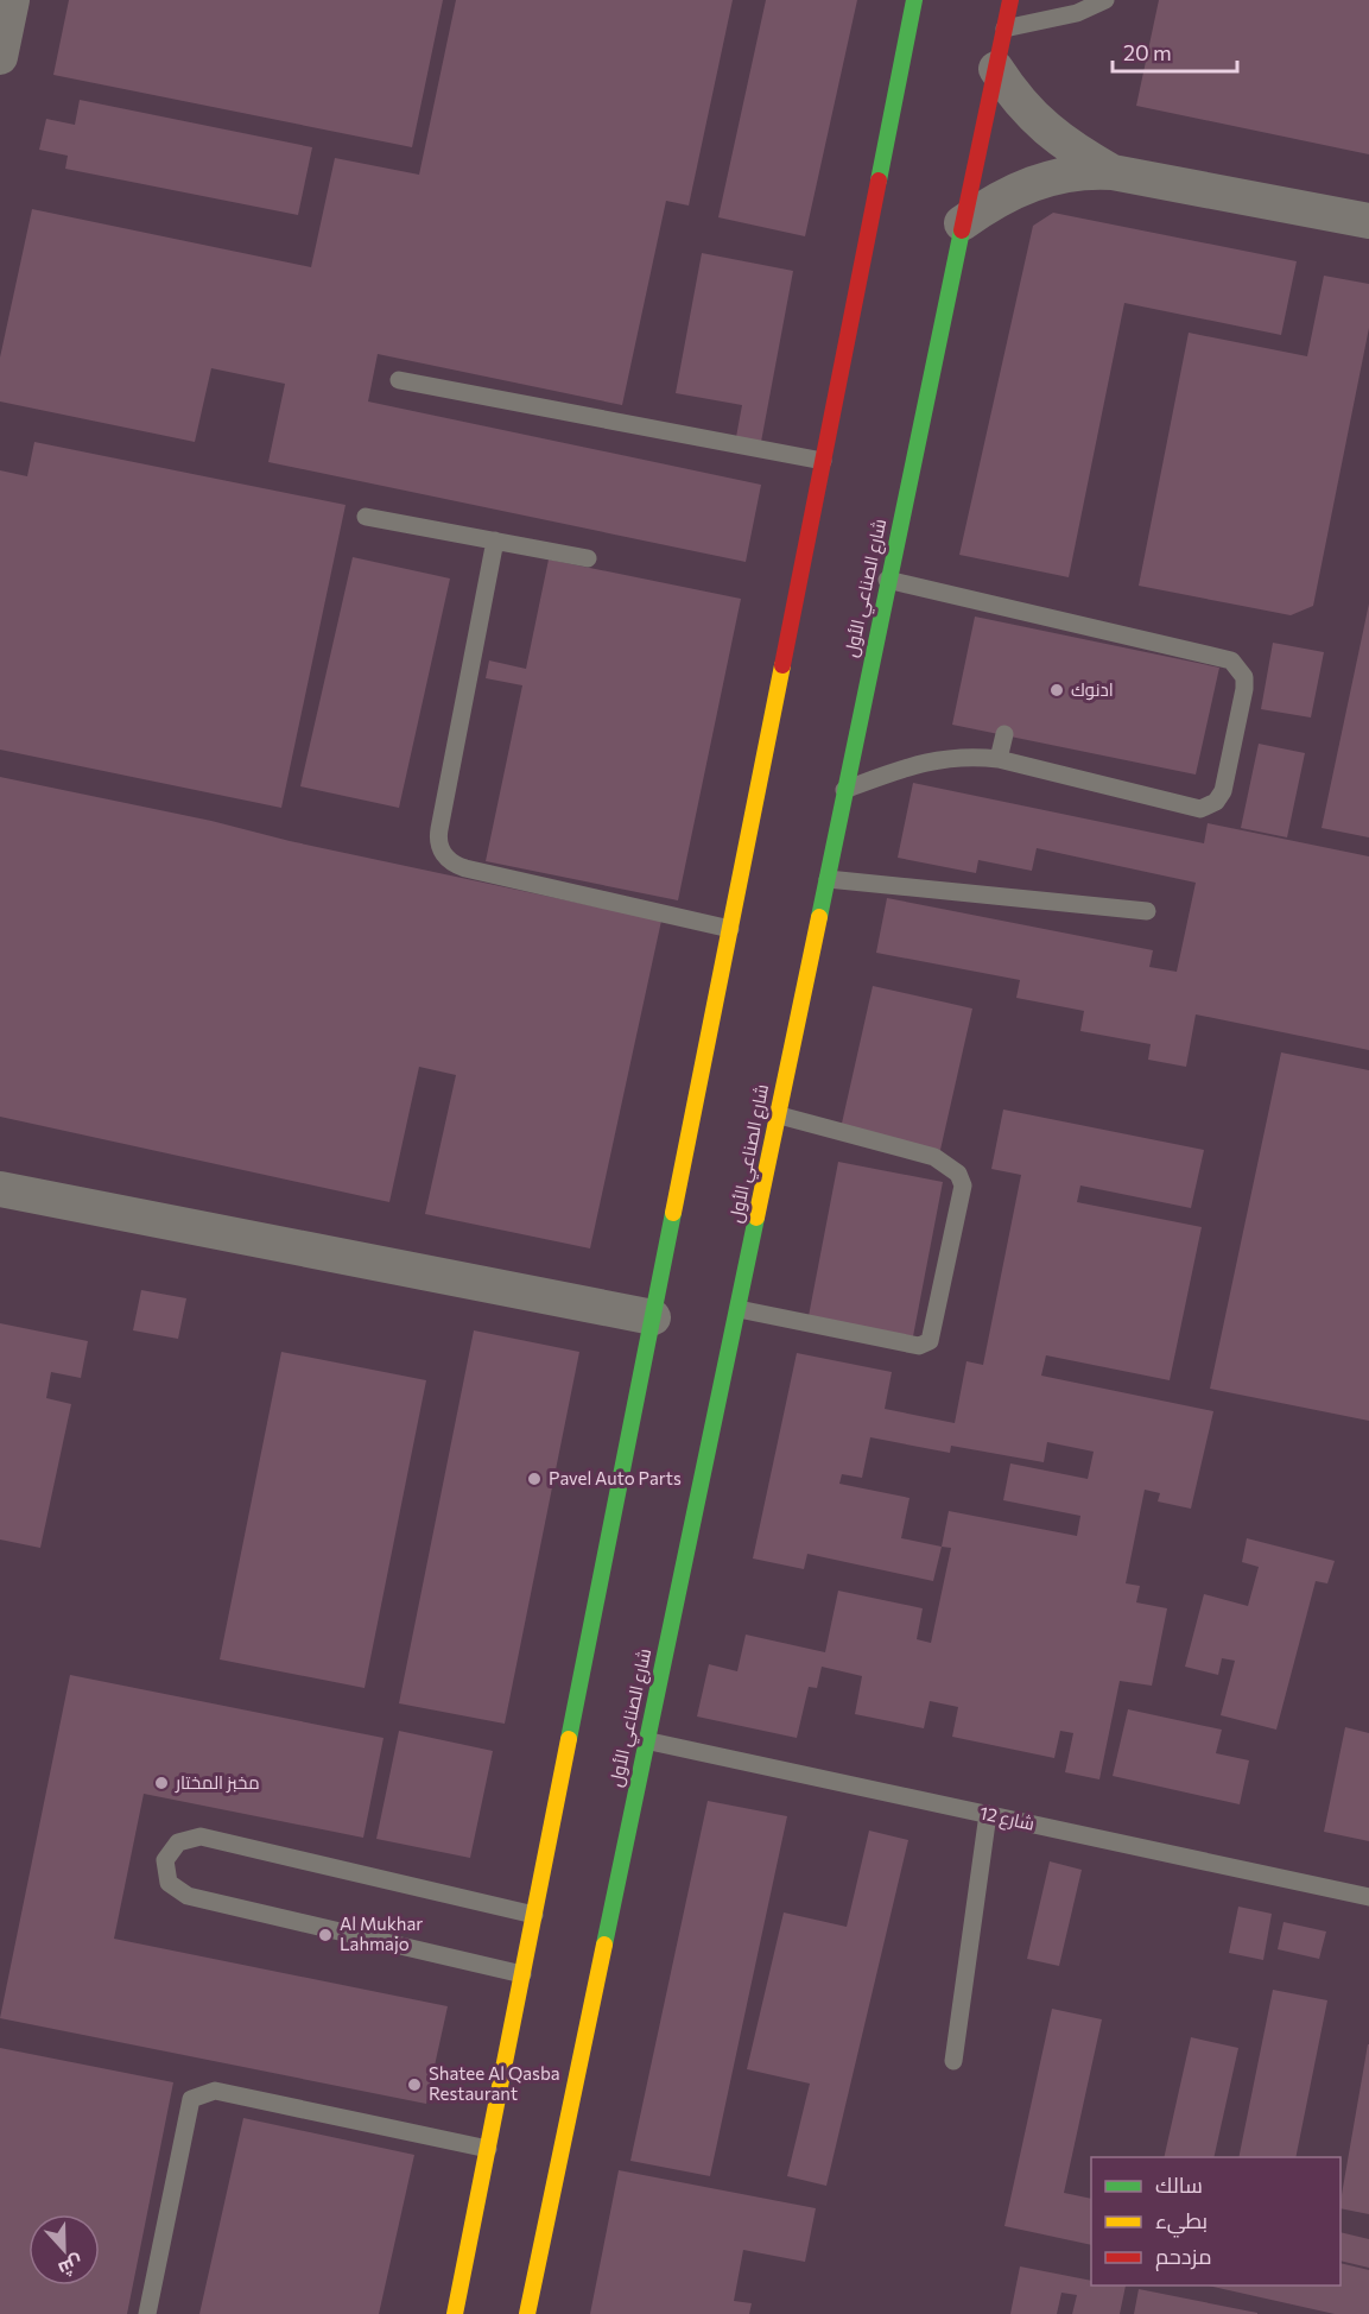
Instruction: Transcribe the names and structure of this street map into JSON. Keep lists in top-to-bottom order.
{
  "streets": {
    "main road": ["شارع الصناعي الأول"],
    "lane": ["شارع 12"]
  },
  "crossings": [
    ["شارع الصناعي الأول", "شارع 12"]
  ],
  "places": [
    "ادنوك",
    "Pavel Auto Parts",
    "مخبز المختار",
    "Al Mukhar Lahmajo",
    "Shatee Al Qasba Restaurant"
  ],
  "legend": ["سالك", "بطيء", "مزدحم"],
  "scale_bar": "20 m",
  "north": "bottom"
}
